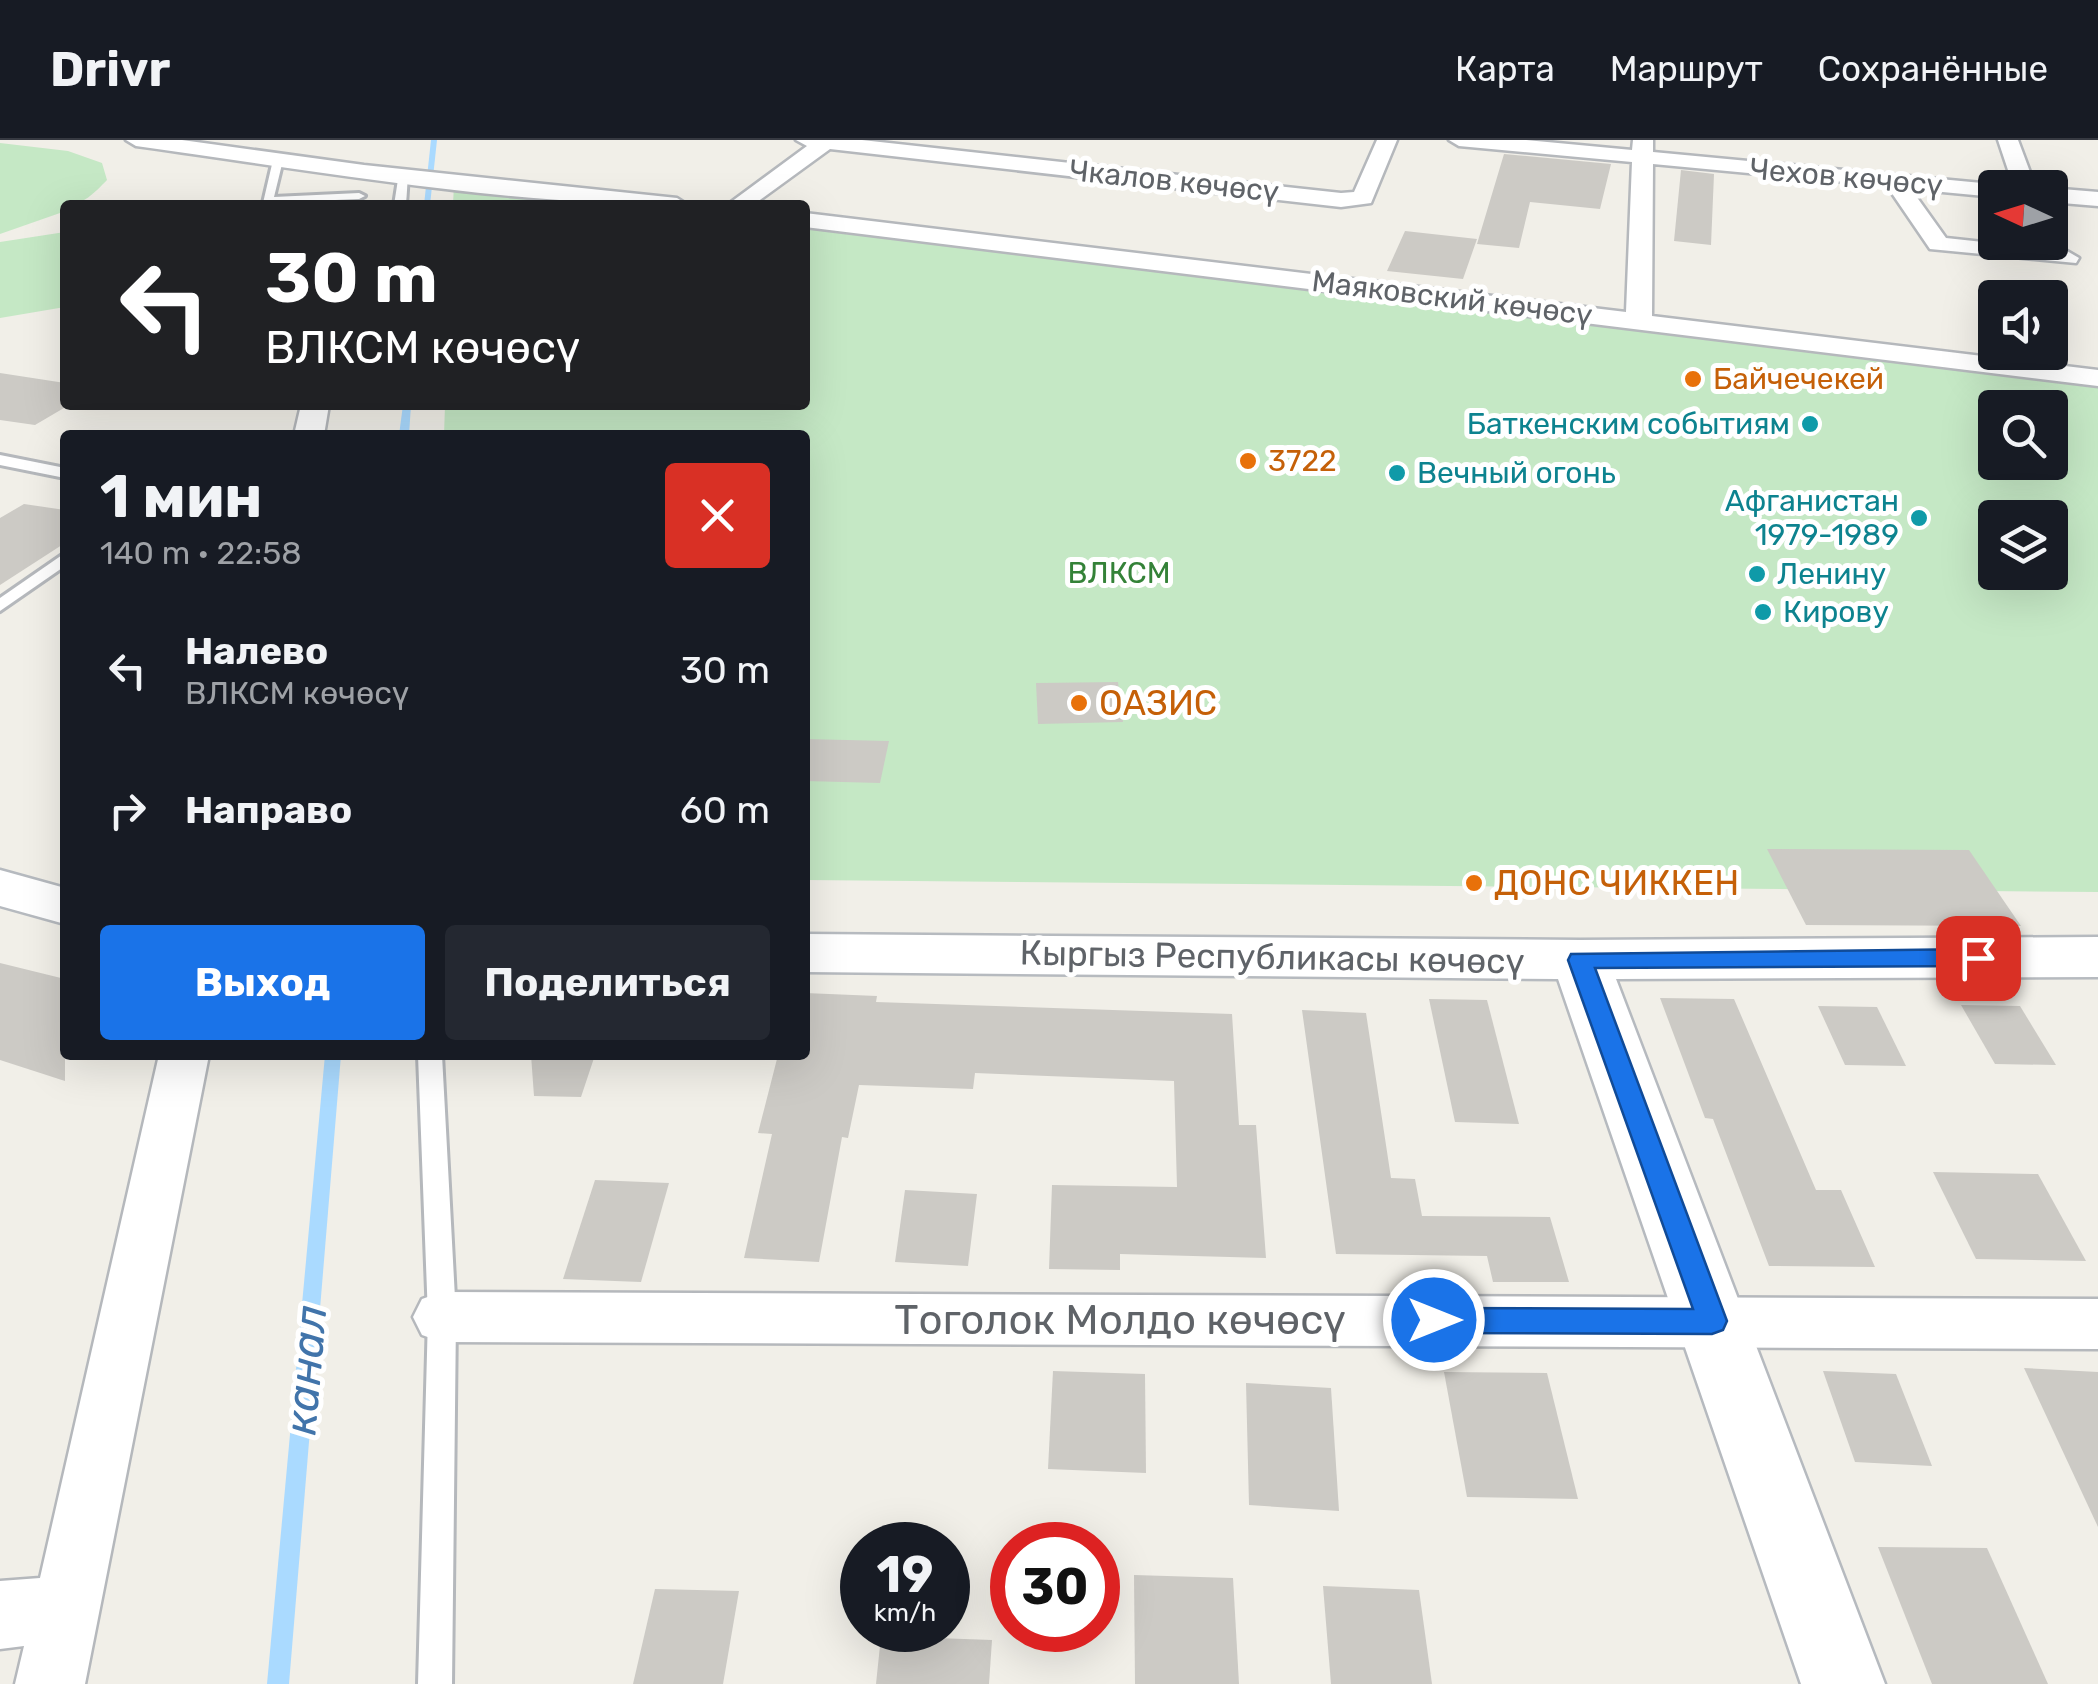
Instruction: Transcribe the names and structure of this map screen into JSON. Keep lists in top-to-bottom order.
{
  "streets": {
    "main road": ["Кыргыз Республикасы көчөсү"],
    "street": [
      "Чехов көчөсү",
      "Чкалов көчөсү",
      "Маяковский көчөсү",
      "Тоголок Молдо көчөсү"
    ]
  },
  "water": ["канал"],
  "parks": ["ВЛКСМ"],
  "places": [
    "Байчечекей",
    "Баткенским событиям",
    "3722",
    "Вечный огонь",
    "Афганистан 1979-1989",
    "Ленину",
    "Кирову",
    "ОАЗИС",
    "ДОНС ЧИККЕН"
  ],
  "north": "left",
  "page": {
    "header": "Drivr",
    "nav": ["Карта", "Маршрут", "Сохранённые"],
    "turn": ["30 m", "ВЛКСМ көчөсү"],
    "heading": ["1 мин", "140 m · 22:58"],
    "list": [
      {
        "name": "Налево",
        "note": "ВЛКСМ көчөсү",
        "value": "30 m"
      },
      {
        "name": "Направо",
        "value": "60 m"
      }
    ],
    "buttons": ["Выход", "Поделиться"],
    "speed": "19 km/h",
    "limit": "30"
  }
}
